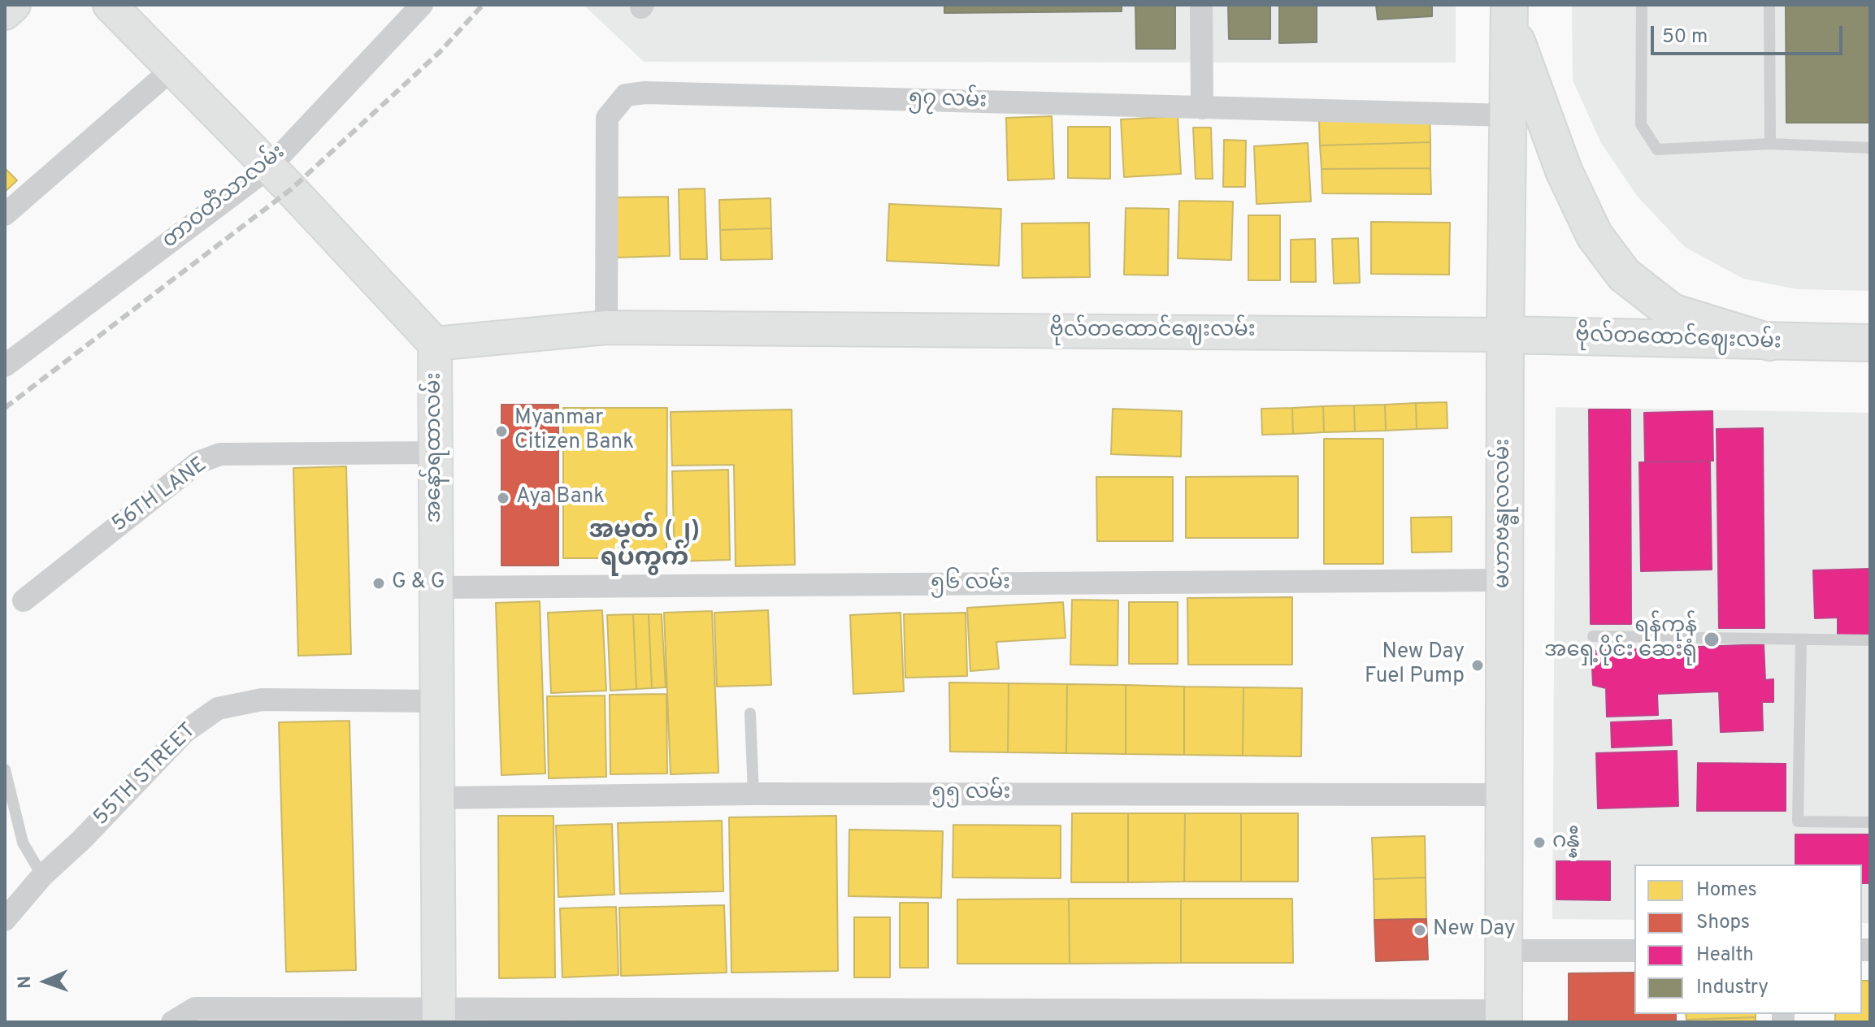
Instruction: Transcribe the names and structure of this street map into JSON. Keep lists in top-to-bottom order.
{
  "streets": {
    "main road": ["ဗိုလ်တထောင်ဈေးလမ်း", "အနော်ရထာလမ်း", "မဟာဗန္ဓုလလမ်း"],
    "street": [
      "၅၇ လမ်း",
      "တာဝတိံသာလမ်း",
      "56TH LANE",
      "၅၆ လမ်း",
      "55TH STREET",
      "၅၅ လမ်း"
    ]
  },
  "crossings": [
    ["၅၇ လမ်း", "ဗိုလ်တထောင်ဈေးလမ်း"],
    ["၅၇ လမ်း", "မဟာဗန္ဓုလလမ်း"],
    ["တာဝတိံသာလမ်း", "အနော်ရထာလမ်း"],
    ["ဗိုလ်တထောင်ဈေးလမ်း", "အနော်ရထာလမ်း"],
    ["ဗိုလ်တထောင်ဈေးလမ်း", "မဟာဗန္ဓုလလမ်း"],
    ["အနော်ရထာလမ်း", "56TH LANE"],
    ["အနော်ရထာလမ်း", "၅၆ လမ်း"],
    ["အနော်ရထာလမ်း", "55TH STREET"],
    ["အနော်ရထာလမ်း", "၅၅ လမ်း"],
    ["မဟာဗန္ဓုလလမ်း", "၅၆ လမ်း"],
    ["မဟာဗန္ဓုလလမ်း", "၅၅ လမ်း"]
  ],
  "districts": ["အမှတ် (၂) ရပ်ကွက်"],
  "places": [
    "Myanmar Citizen Bank",
    "Aya Bank",
    "G & G",
    "ရန်ကုန် အရှေ့ပိုင်း ဆေးရုံ",
    "New Day Fuel Pump",
    "ဂန္နီ",
    "New Day"
  ],
  "legend": [
    "Homes",
    "Shops",
    "Health",
    "Industry"
  ],
  "scale_bar": "50 m",
  "north": "left"
}
